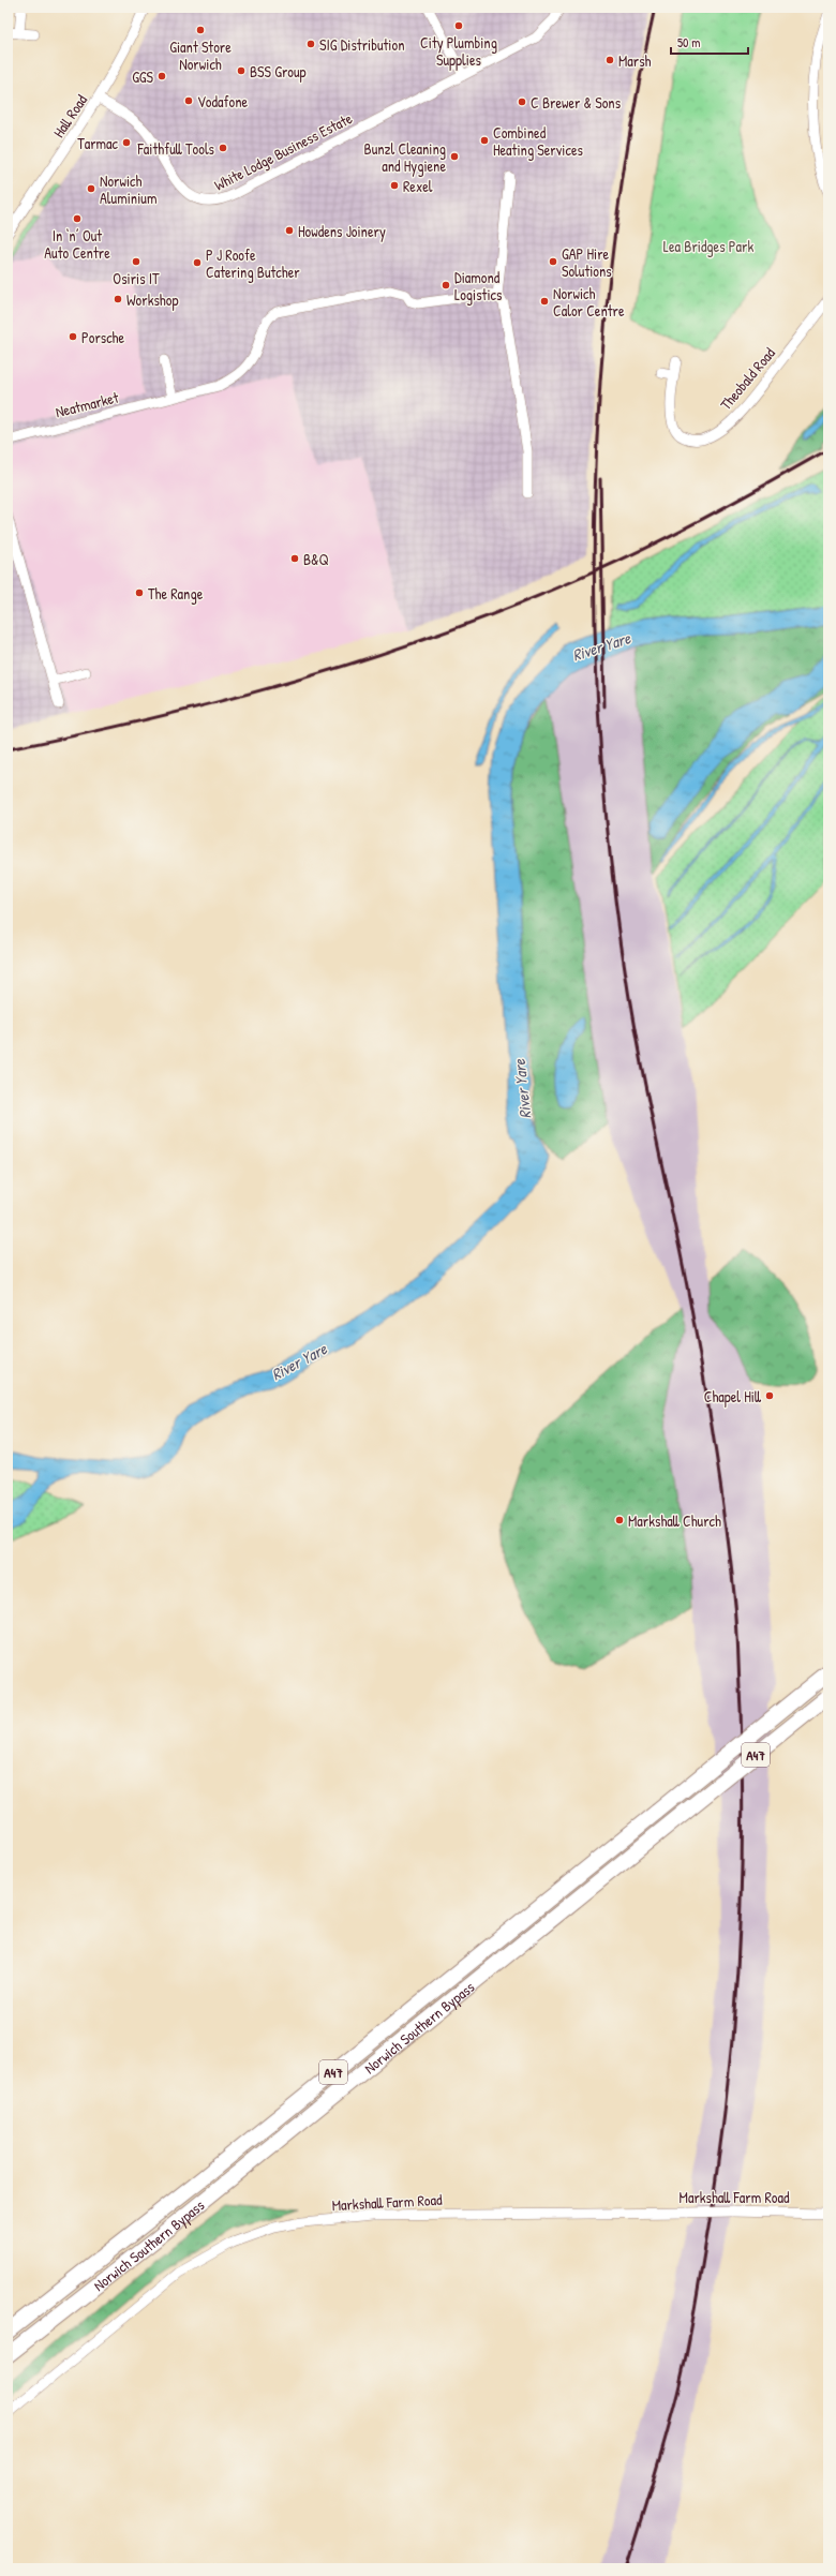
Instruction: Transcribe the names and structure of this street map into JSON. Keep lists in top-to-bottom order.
{
  "streets": {
    "highway": ["A47", "Norwich Southern Bypass"],
    "street": [
      "Hall Road",
      "White Lodge Business Estate",
      "Theobald Road",
      "Neatmarket",
      "Markshall Farm Road"
    ]
  },
  "crossings": [
    ["Hall Road", "White Lodge Business Estate"],
    ["A47", "Norwich Southern Bypass"]
  ],
  "water": ["River Yare"],
  "parks": ["Lea Bridges Park"],
  "places": [
    "City Plumbing Supplies",
    "Giant Store Norwich",
    "SIG Distribution",
    "Marsh",
    "BSS Group",
    "GGS",
    "Vodafone",
    "C Brewer & Sons",
    "Combined Heating Services",
    "Tarmac",
    "Faithfull Tools",
    "Bunzl Cleaning and Hygiene",
    "Rexel",
    "Norwich Aluminium",
    "In ‘n’ Out Auto Centre",
    "Howdens Joinery",
    "Osiris IT",
    "GAP Hire Solutions",
    "P J Roofe Catering Butcher",
    "Diamond Logistics",
    "Workshop",
    "Norwich Calor Centre",
    "Porsche",
    "B&Q",
    "The Range",
    "Chapel Hill",
    "Markshall Church"
  ],
  "scale_bar": "50 m"
}
